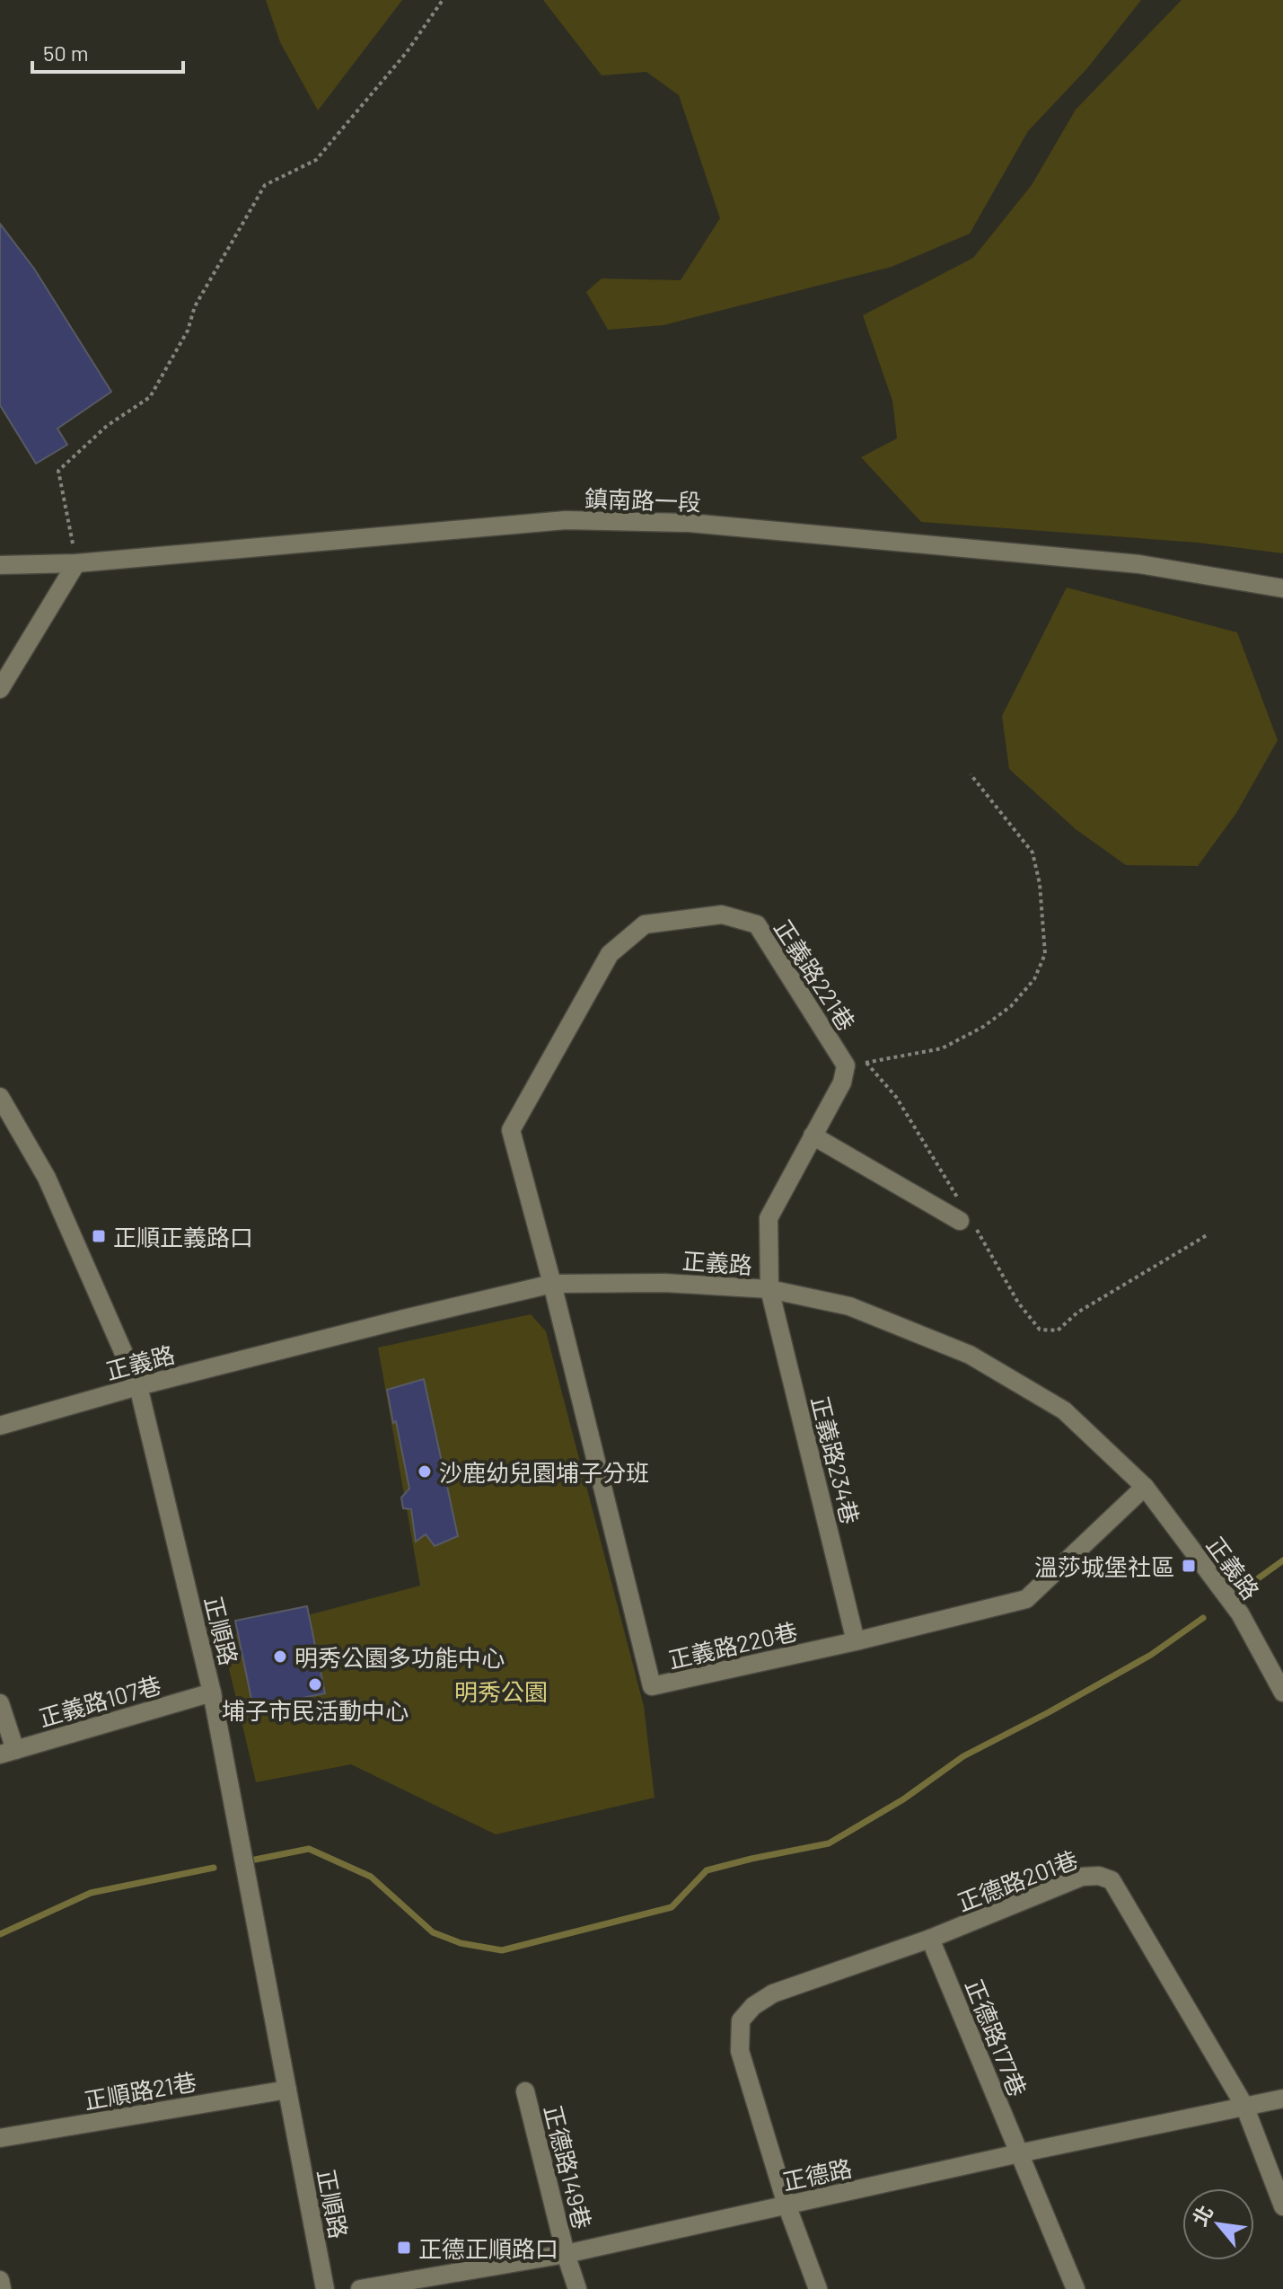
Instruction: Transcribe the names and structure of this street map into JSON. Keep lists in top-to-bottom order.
{
  "streets": {
    "street": [
      "鎮南路一段",
      "正義路221巷",
      "正義路",
      "正義路234巷",
      "正順路",
      "正義路220巷",
      "正義路107巷",
      "正德路201巷",
      "正德路177巷",
      "正順路21巷",
      "正德路149巷",
      "正德路"
    ]
  },
  "crossings": [
    ["正義路221巷", "正義路"],
    ["正義路221巷", "正義路234巷"],
    ["正義路221巷", "正義路220巷"],
    ["正義路", "正義路234巷"],
    ["正義路", "正順路"],
    ["正義路", "正義路220巷"],
    ["正義路234巷", "正義路220巷"],
    ["正順路", "正義路107巷"],
    ["正順路", "正順路21巷"],
    ["正德路201巷", "正德路177巷"],
    ["正德路201巷", "正德路"],
    ["正德路177巷", "正德路"],
    ["正德路149巷", "正德路"]
  ],
  "parks": ["明秀公園"],
  "places": {
    "transit": ["正順正義路口", "溫莎城堡社區", "正德正順路口"],
    "other": ["沙鹿幼兒園埔子分班", "明秀公園多功能中心", "埔子市民活動中心"]
  },
  "scale_bar": "50 m",
  "north": "top left"
}
